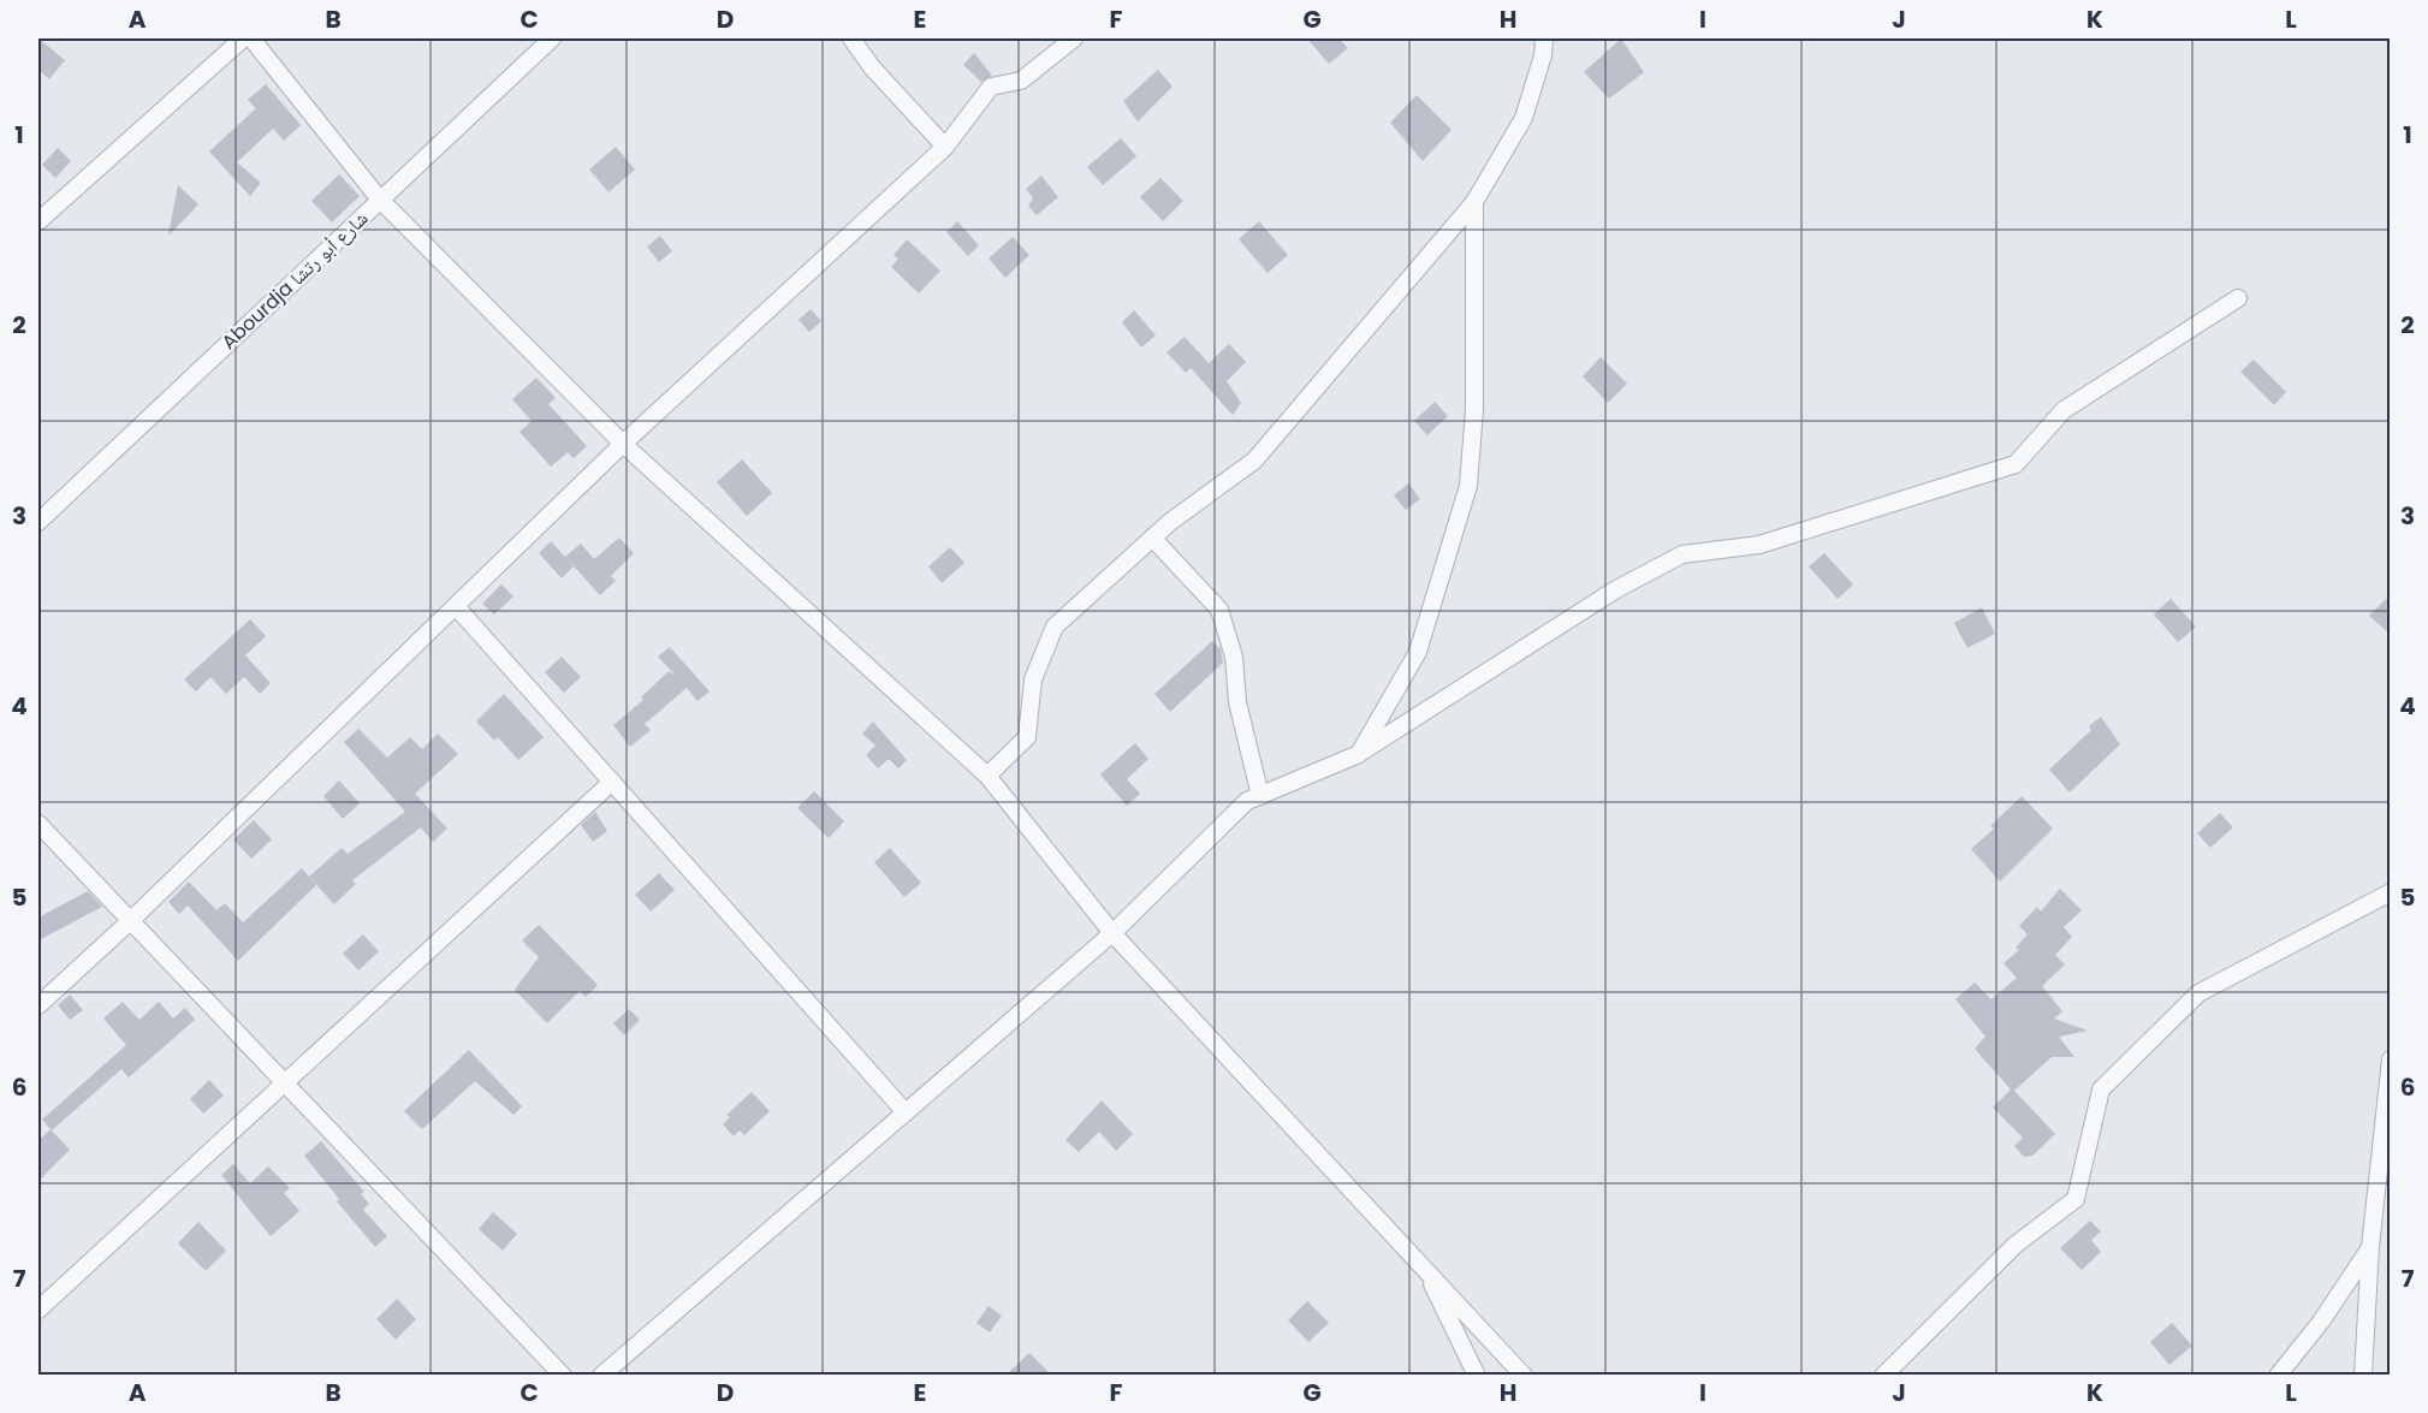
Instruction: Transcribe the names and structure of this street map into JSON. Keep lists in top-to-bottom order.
{
  "streets": {
    "street": ["Abourdja شارع أبو رتشا"]
  },
  "grid": {
    "columns": [
      "A",
      "B",
      "C",
      "D",
      "E",
      "F",
      "G",
      "H",
      "I",
      "J",
      "K",
      "L"
    ],
    "rows": [
      "1",
      "2",
      "3",
      "4",
      "5",
      "6",
      "7"
    ]
  }
}
